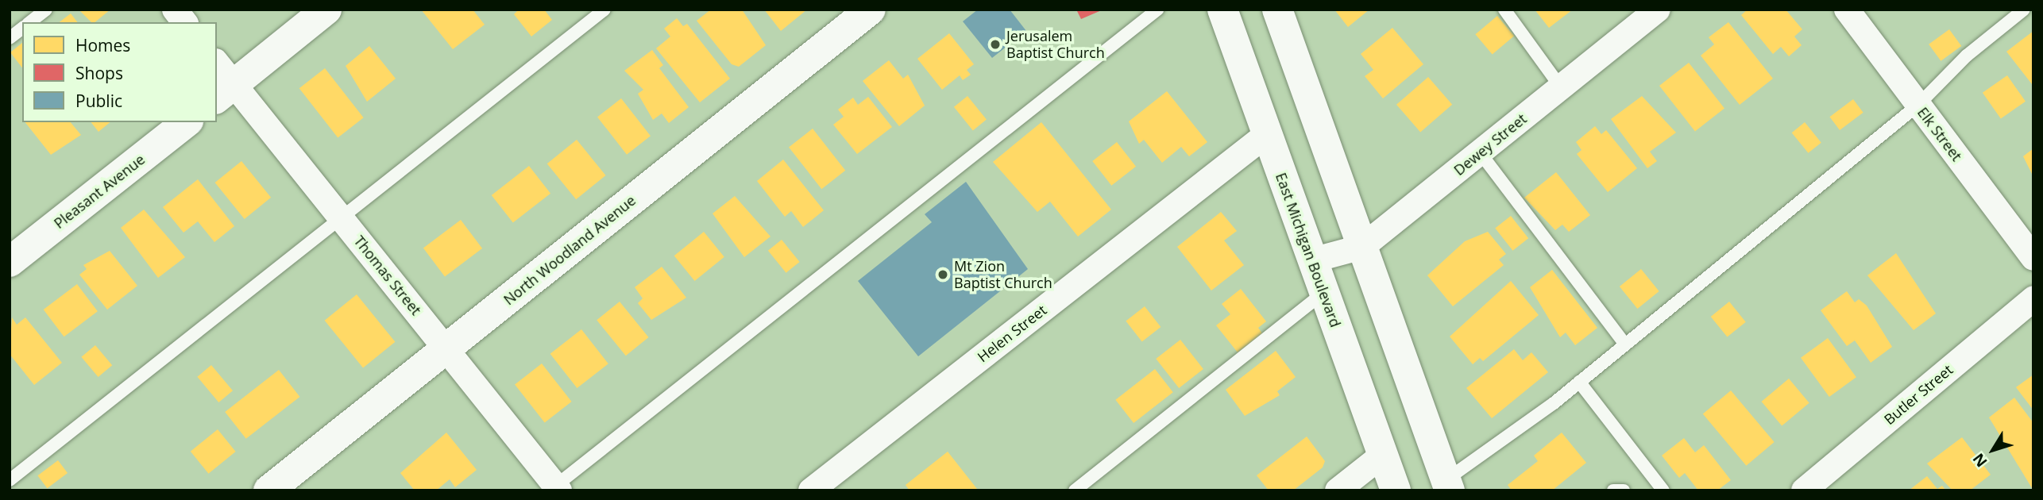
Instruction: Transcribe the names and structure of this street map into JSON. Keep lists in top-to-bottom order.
{
  "streets": {
    "street": [
      "Elk Street",
      "Dewey Street",
      "Pleasant Avenue",
      "North Woodland Avenue",
      "East Michigan Boulevard",
      "Thomas Street",
      "Helen Street",
      "Butler Street"
    ]
  },
  "crossings": [
    ["Dewey Street", "East Michigan Boulevard"],
    ["North Woodland Avenue", "Thomas Street"],
    ["East Michigan Boulevard", "Helen Street"]
  ],
  "places": ["Jerusalem Baptist Church", "Mt Zion Baptist Church"],
  "legend": ["Homes", "Shops", "Public"],
  "north": "bottom left"
}
